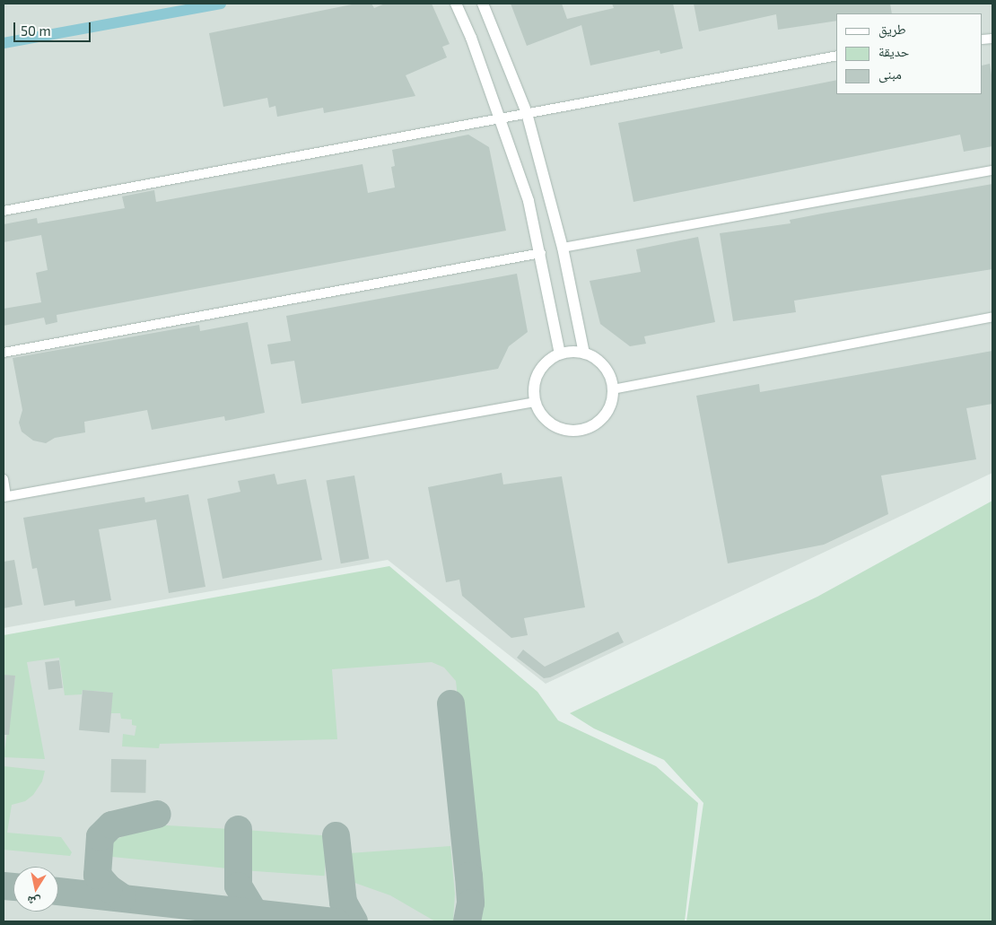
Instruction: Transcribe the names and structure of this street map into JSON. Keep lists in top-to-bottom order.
{
  "legend": ["طريق", "حديقة", "مبنى"],
  "scale_bar": "50 m",
  "north": "bottom"
}
